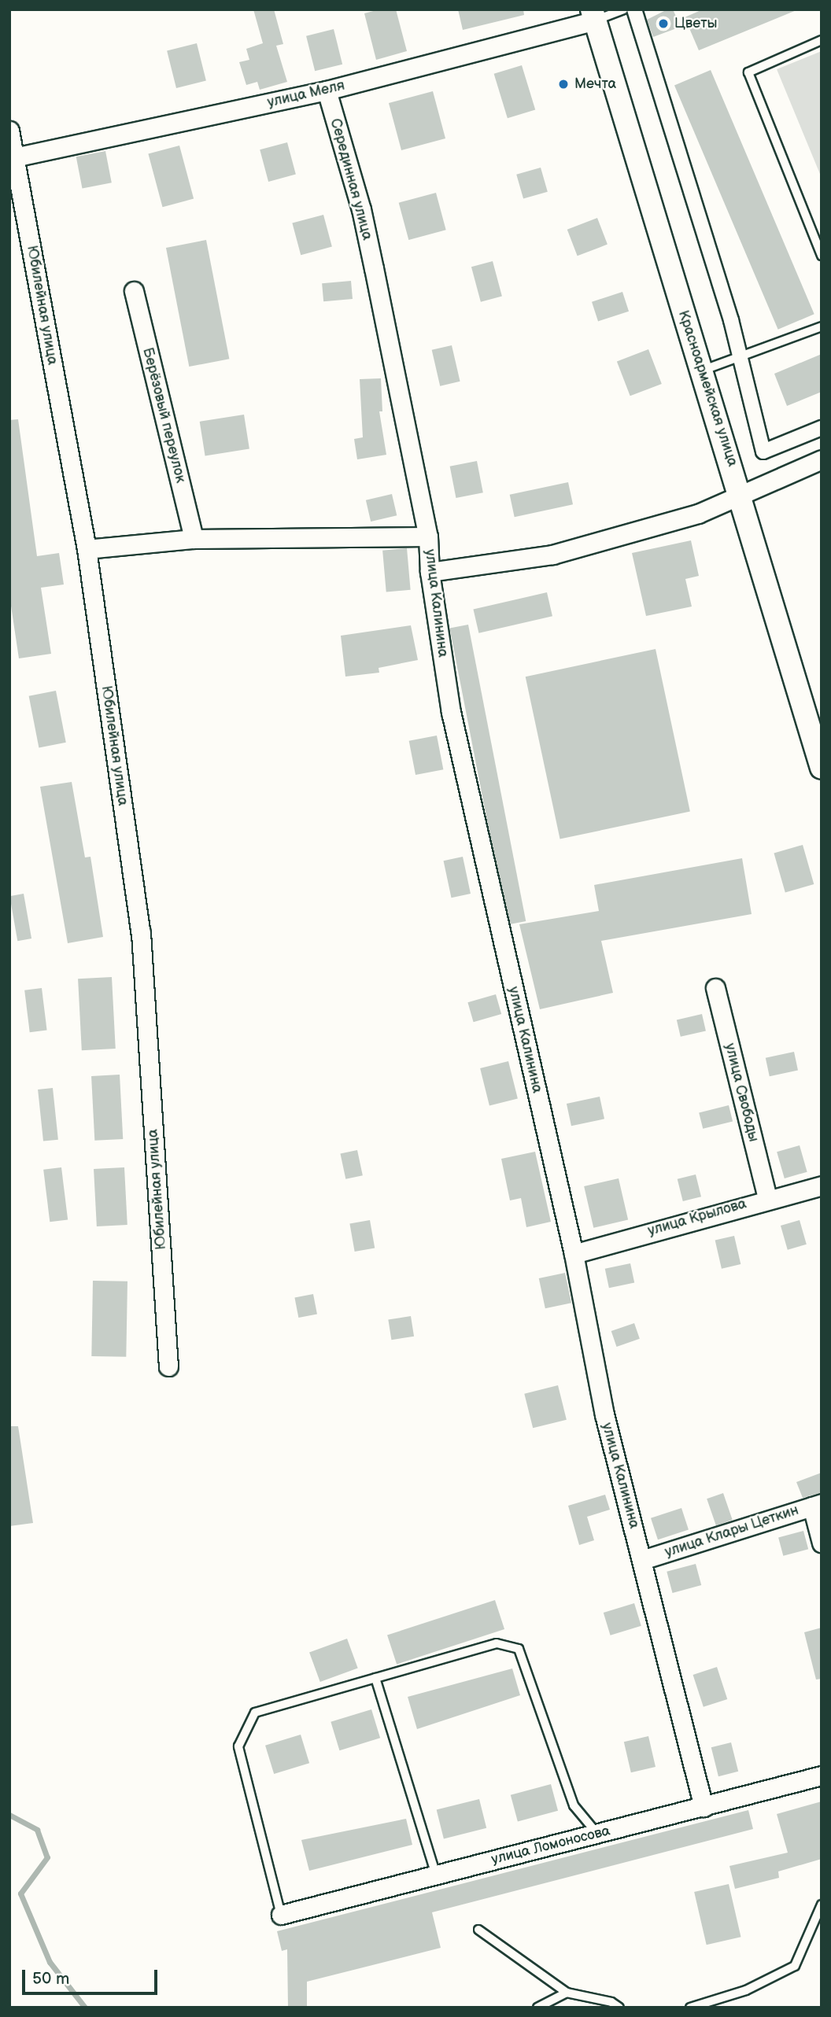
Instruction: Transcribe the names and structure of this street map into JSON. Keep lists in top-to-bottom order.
{
  "streets": {
    "street": [
      "улица Меля",
      "Серединная улица",
      "Юбилейная улица",
      "Красноармейская улица",
      "Берёзовый переулок",
      "улица Калинина",
      "улица Свободы",
      "улица Крылова",
      "улица Клары Цеткин",
      "улица Ломоносова"
    ]
  },
  "crossings": [
    ["улица Меля", "Серединная улица"],
    ["улица Меля", "Юбилейная улица"],
    ["улица Меля", "Красноармейская улица"],
    ["Серединная улица", "улица Калинина"],
    ["улица Калинина", "улица Крылова"],
    ["улица Калинина", "улица Клары Цеткин"],
    ["улица Калинина", "улица Ломоносова"],
    ["улица Свободы", "улица Крылова"]
  ],
  "places": ["Цветы", "Мечта"],
  "scale_bar": "50 m"
}
